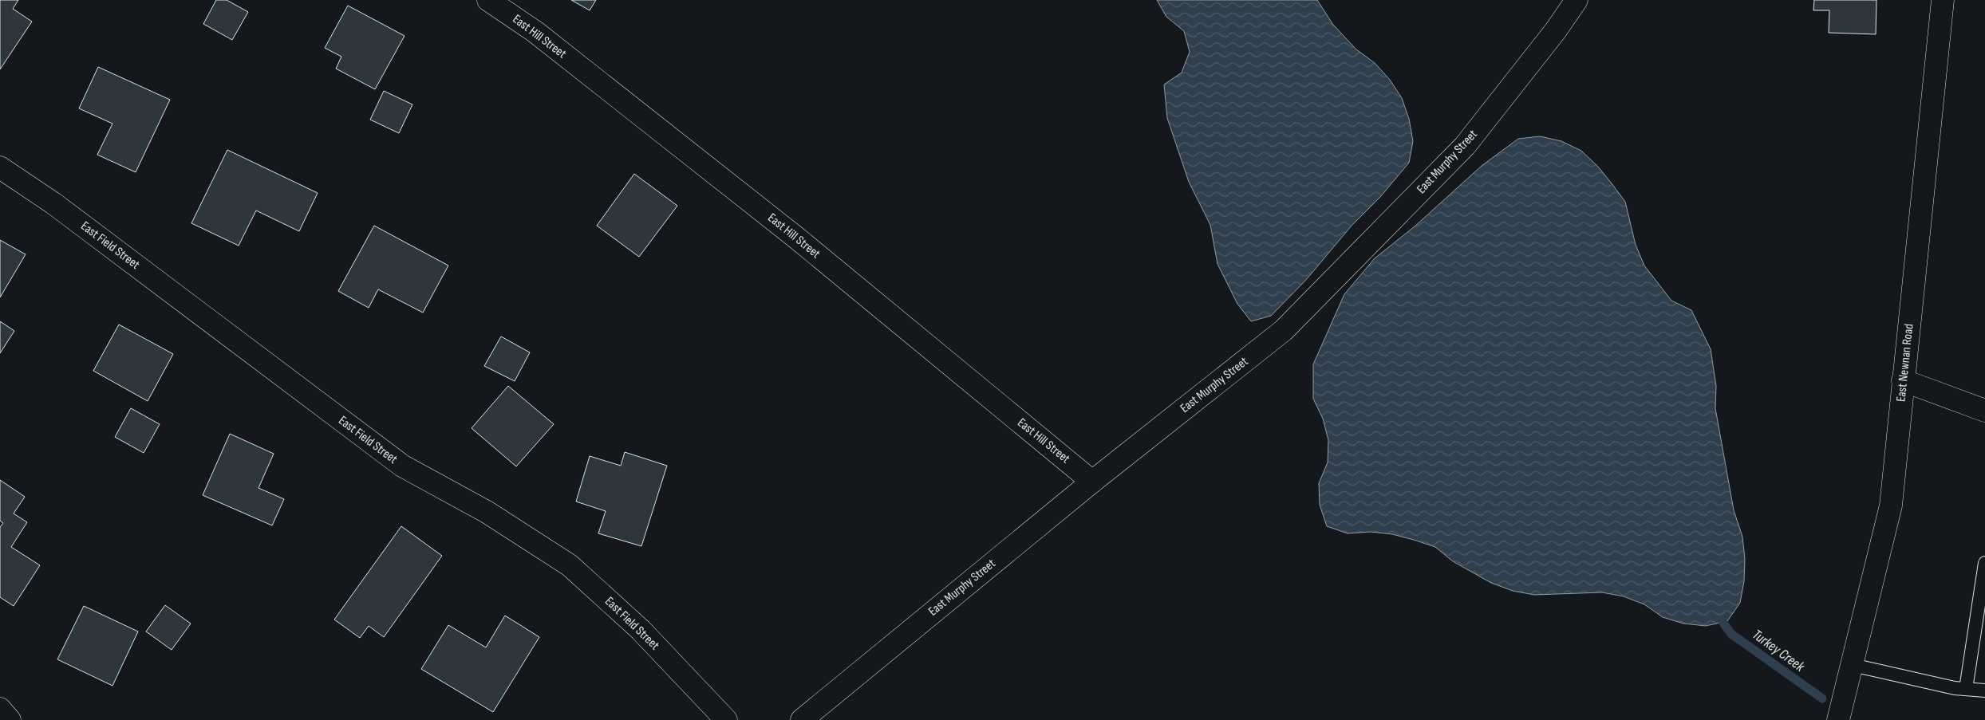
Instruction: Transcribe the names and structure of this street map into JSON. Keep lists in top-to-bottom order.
{
  "streets": {
    "street": [
      "East Hill Street",
      "East Murphy Street",
      "East Field Street",
      "East Newnan Road"
    ]
  },
  "crossings": [
    ["East Hill Street", "East Murphy Street"]
  ],
  "water": ["Turkey Creek"]
}
